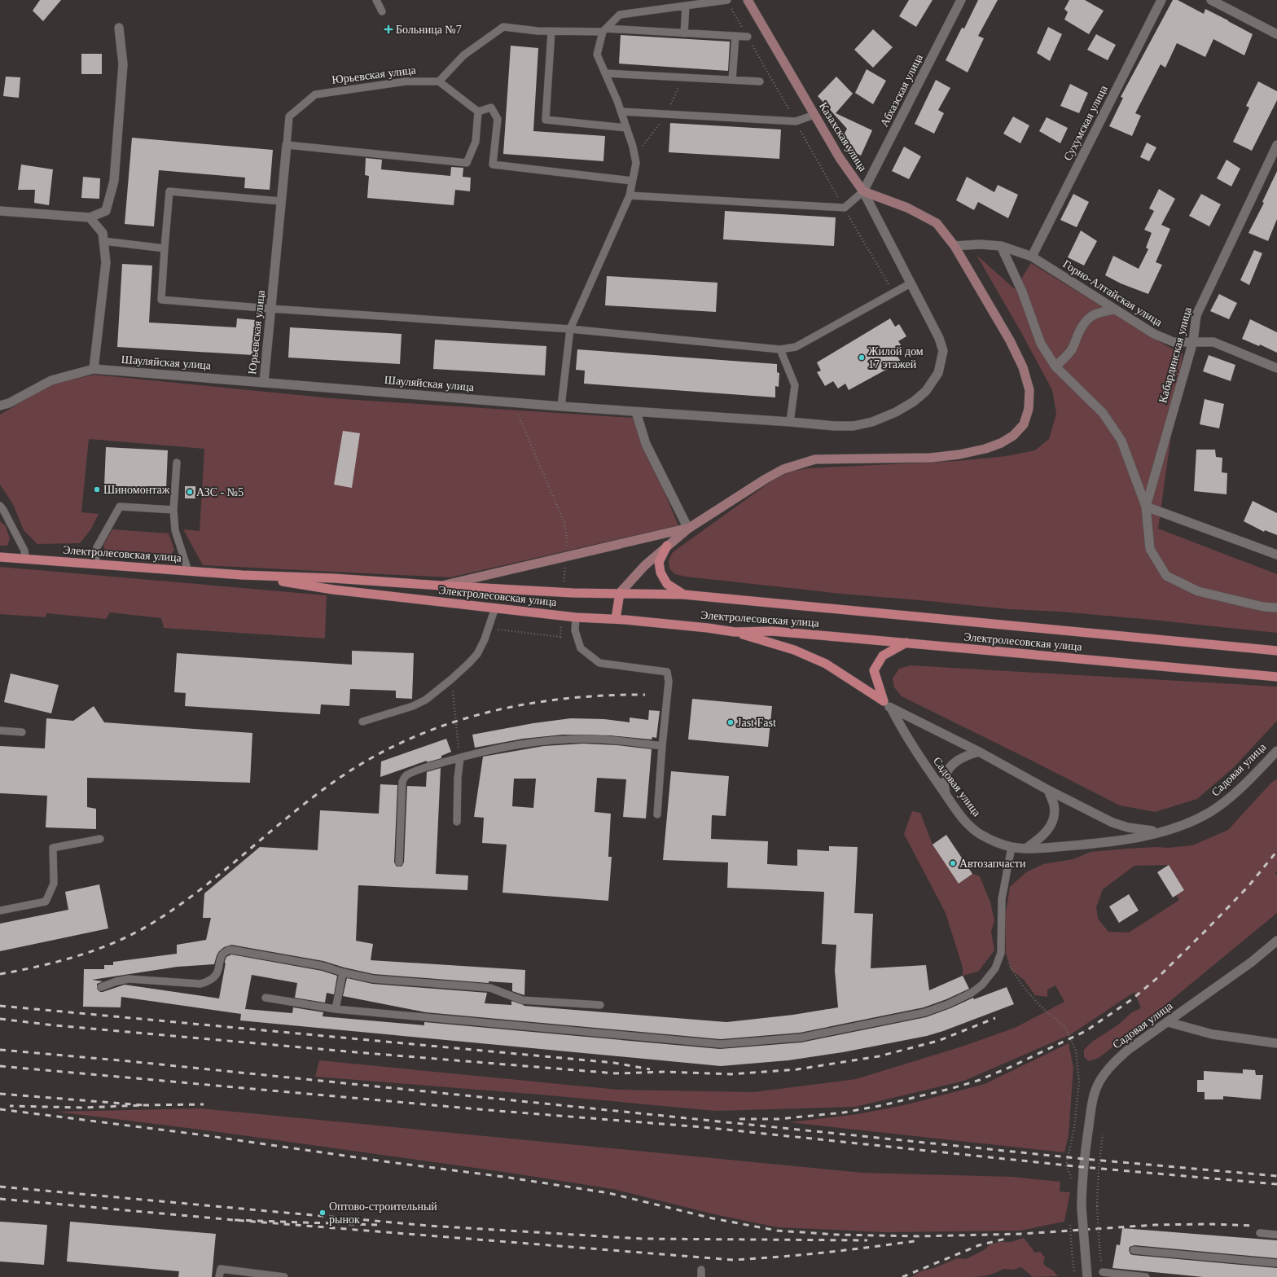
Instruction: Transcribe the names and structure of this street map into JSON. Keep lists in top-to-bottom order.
{
  "streets": {
    "main road": ["Казахская улица", "Электролесовская улица"],
    "street": [
      "Юрьевская улица",
      "Абхазская улица",
      "Сухумская улица",
      "Горно-Алтайская улица",
      "Кабардинская улица",
      "Шауляйская улица",
      "Садовая улица"
    ]
  },
  "crossings": [
    ["Юрьевская улица", "Шауляйская улица"],
    ["Абхазская улица", "Казахская улица"],
    ["Абхазская улица", "Шауляйская улица"],
    ["Сухумская улица", "Горно-Алтайская улица"],
    ["Казахская улица", "Шауляйская улица"],
    ["Горно-Алтайская улица", "Кабардинская улица"]
  ],
  "places": {
    "health": ["Больница №7"],
    "other": [
      "Жилой дом 17 этажей",
      "Шиномонтаж",
      "АЗС - №5",
      "Jast Fast",
      "Автозапчасти",
      "Оптово-строительный рынок"
    ]
  }
}
